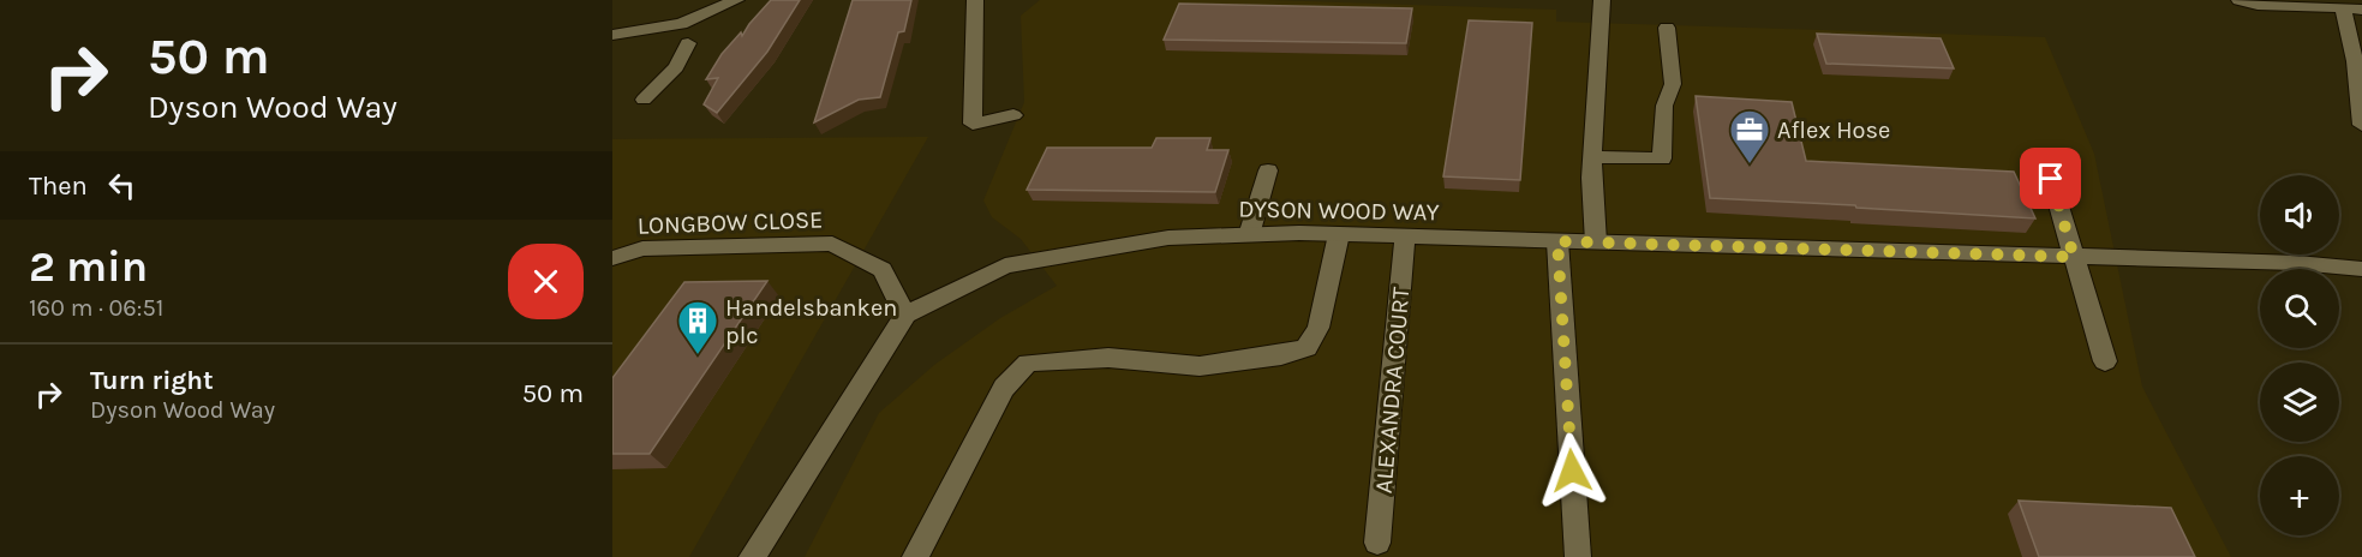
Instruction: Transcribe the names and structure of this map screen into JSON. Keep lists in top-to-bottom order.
{
  "streets": {
    "street": ["DYSON WOOD WAY", "LONGBOW CLOSE", "ALEXANDRA COURT"]
  },
  "crossings": [
    ["DYSON WOOD WAY", "LONGBOW CLOSE"],
    ["DYSON WOOD WAY", "ALEXANDRA COURT"]
  ],
  "places": {
    "office": ["Aflex Hose"],
    "building": ["Handelsbanken plc"]
  },
  "page": {
    "turn": ["50 m", "Dyson Wood Way"],
    "then": "Then",
    "map_buttons": "+",
    "heading": ["2 min", "160 m · 06:51"],
    "list": [
      {
        "name": "Turn right",
        "note": "Dyson Wood Way",
        "value": "50 m"
      }
    ]
  }
}
